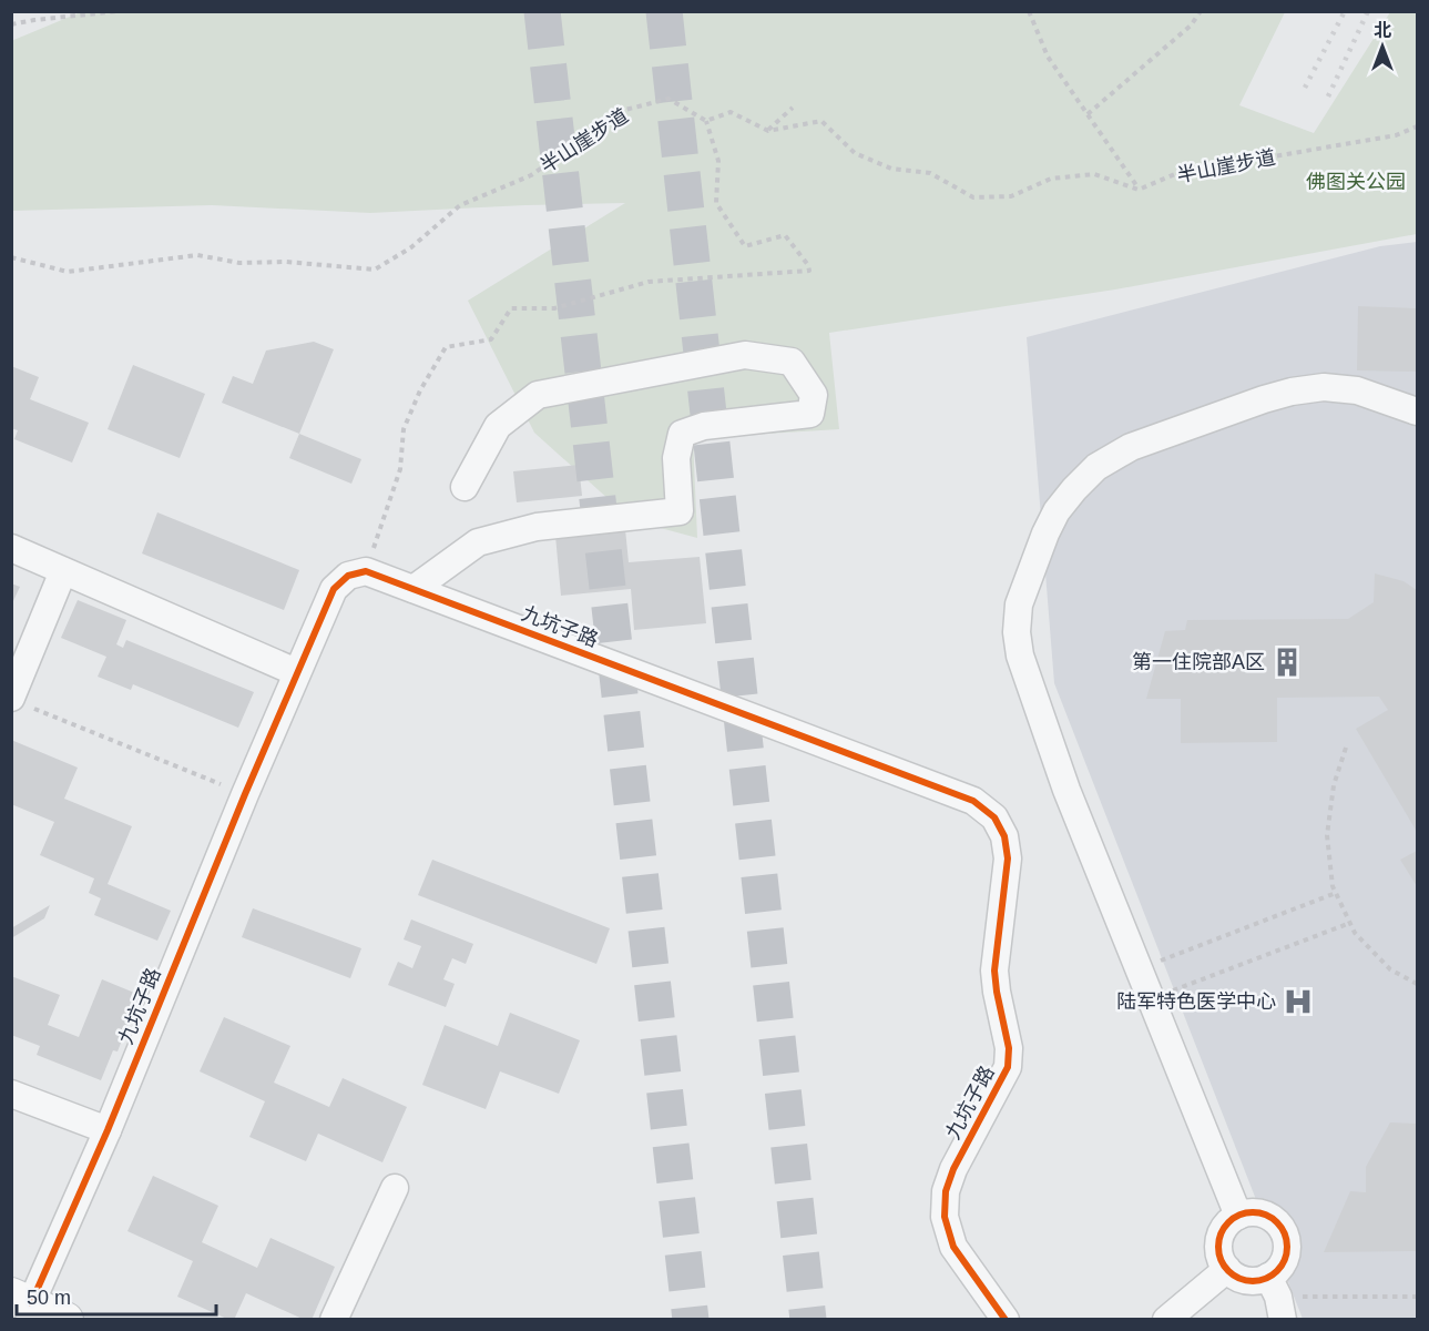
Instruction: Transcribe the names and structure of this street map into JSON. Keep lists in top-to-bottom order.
{
  "streets": {
    "street": ["九坑子路"],
    "path": ["半山崖步道"]
  },
  "parks": ["佛图关公园"],
  "places": {
    "building": ["第一住院部A区"],
    "hospital": ["陆军特色医学中心"]
  },
  "scale_bar": "50 m",
  "north": "top"
}
